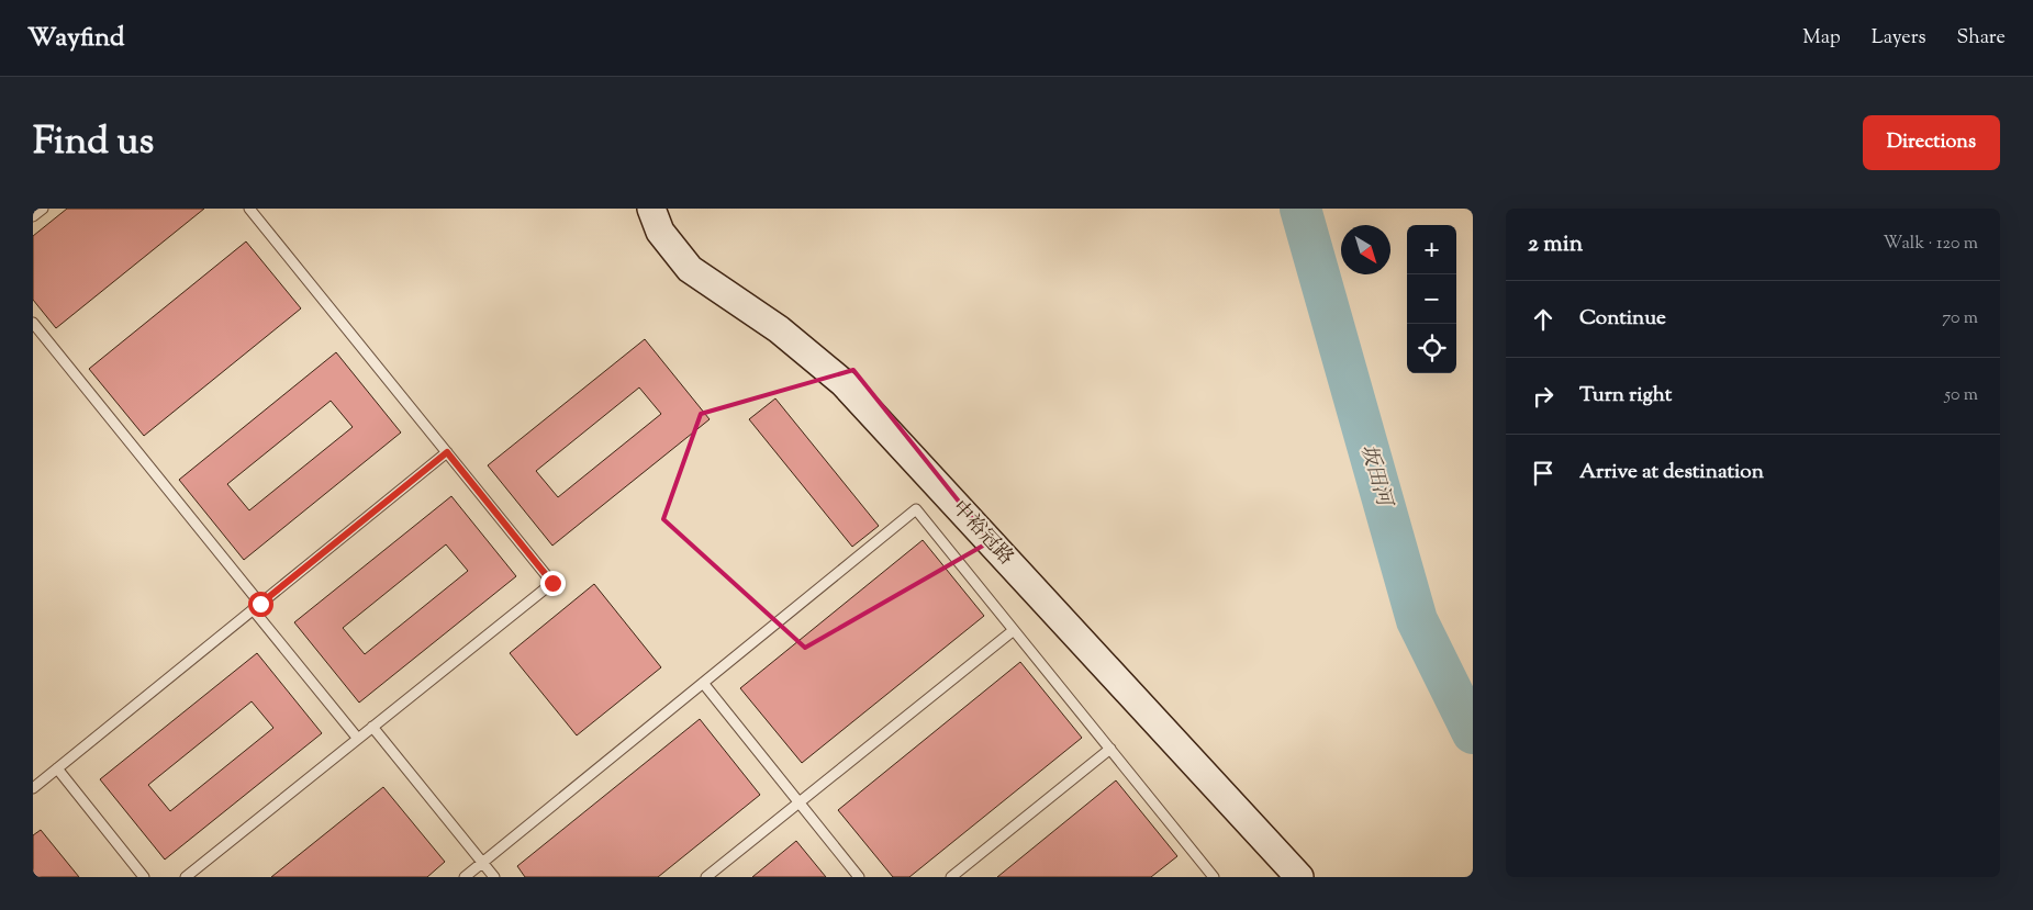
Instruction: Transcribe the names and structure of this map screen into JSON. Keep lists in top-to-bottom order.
{
  "streets": {
    "street": ["中裕冠路"]
  },
  "water": ["坂田河"],
  "north": "bottom right",
  "page": {
    "header": "Wayfind",
    "nav": ["Map", "Layers", "Share"],
    "title": "Find us",
    "buttons": "Directions",
    "heading": ["2 min", "Walk · 120 m"],
    "map_buttons": ["+", "−"],
    "list": [
      ["Continue", "70 m"],
      ["Turn right", "50 m"],
      "Arrive at destination"
    ]
  }
}
